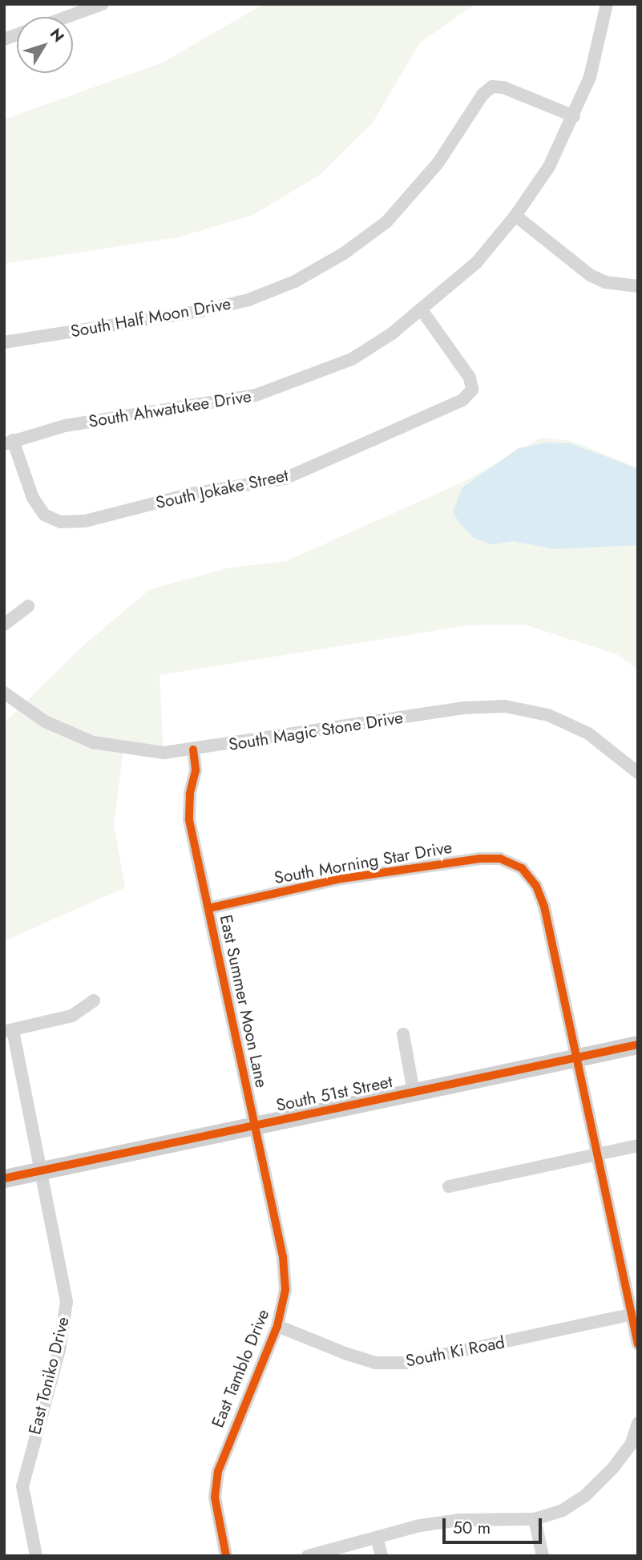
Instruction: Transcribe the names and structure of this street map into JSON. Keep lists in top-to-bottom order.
{
  "streets": {
    "street": [
      "South Half Moon Drive",
      "South Ahwatukee Drive",
      "South Jokake Street",
      "South Magic Stone Drive",
      "South Morning Star Drive",
      "East Summer Moon Lane",
      "South 51st Street",
      "South Ki Road",
      "East Tamblo Drive",
      "East Toniko Drive"
    ]
  },
  "crossings": [
    ["South Half Moon Drive", "South Ahwatukee Drive"],
    ["South Ahwatukee Drive", "South Jokake Street"],
    ["South Magic Stone Drive", "East Summer Moon Lane"],
    ["South Morning Star Drive", "East Summer Moon Lane"],
    ["South Morning Star Drive", "South 51st Street"],
    ["East Summer Moon Lane", "South 51st Street"],
    ["East Summer Moon Lane", "East Tamblo Drive"],
    ["South 51st Street", "East Tamblo Drive"],
    ["South 51st Street", "East Toniko Drive"],
    ["South Ki Road", "East Tamblo Drive"]
  ],
  "scale_bar": "50 m",
  "north": "top right"
}
